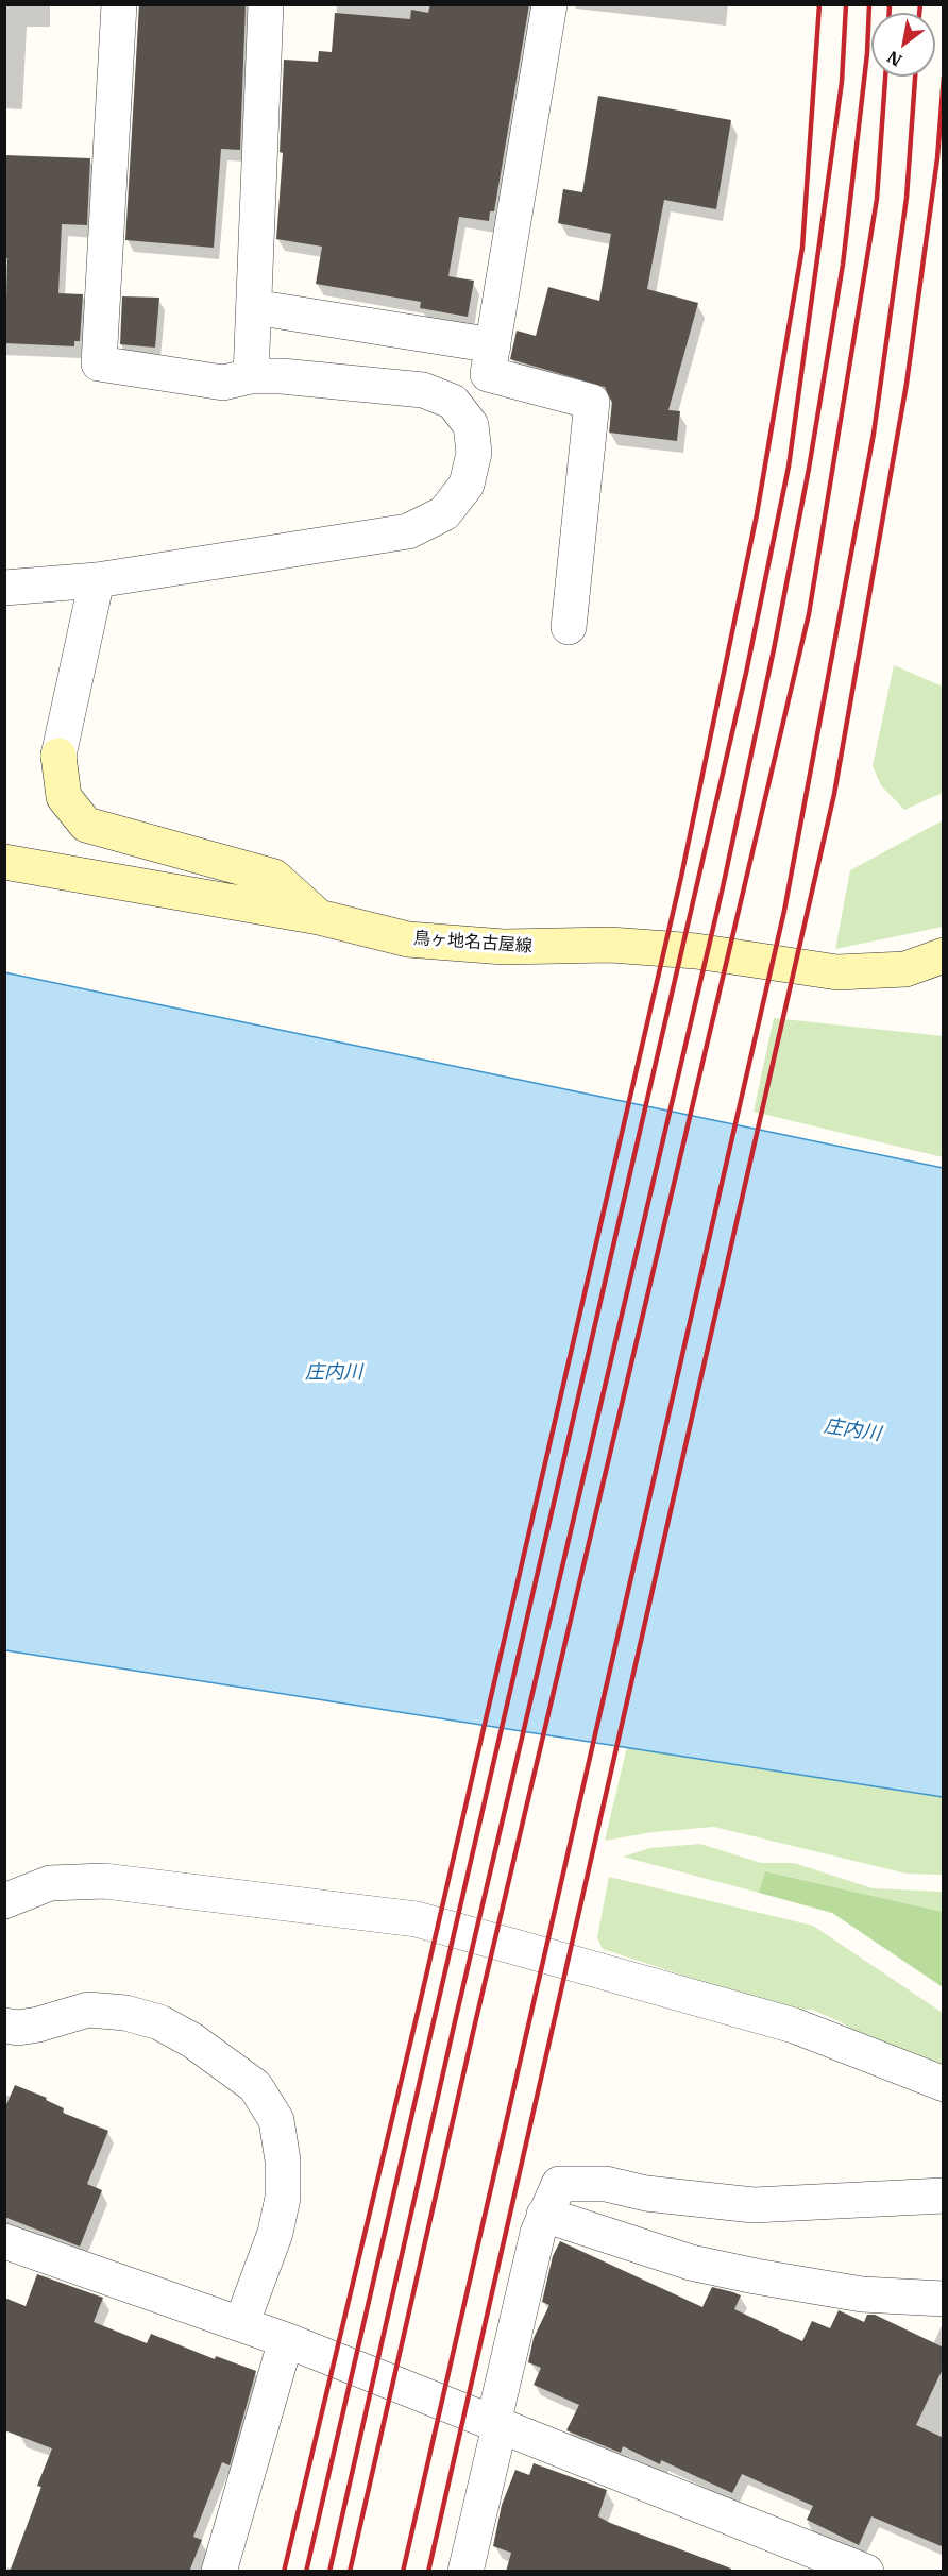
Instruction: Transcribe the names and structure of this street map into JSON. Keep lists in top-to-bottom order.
{
  "streets": {
    "main road": ["鳥ヶ地名古屋線"]
  },
  "water": ["庄内川"],
  "north": "bottom left"
}
